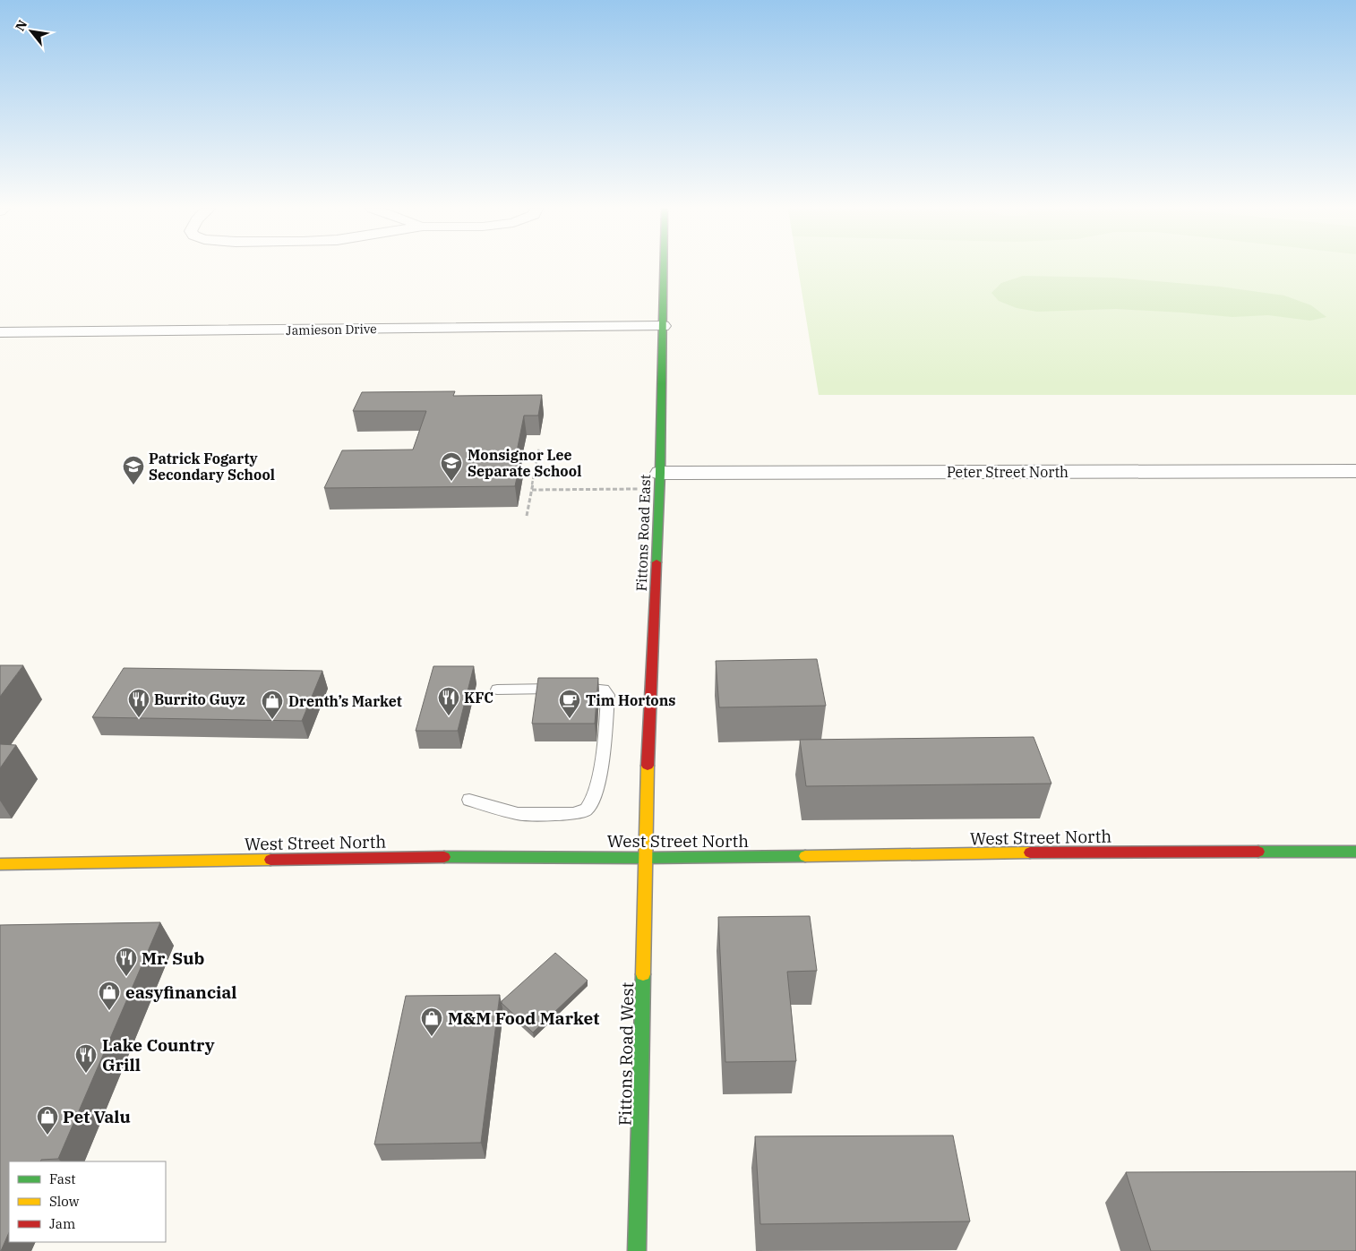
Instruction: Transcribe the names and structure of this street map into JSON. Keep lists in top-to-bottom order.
{
  "streets": {
    "street": [
      "Jamieson Drive",
      "Peter Street North",
      "Fittons Road East",
      "West Street North",
      "Fittons Road West"
    ]
  },
  "crossings": [
    ["Jamieson Drive", "Fittons Road East"],
    ["Peter Street North", "Fittons Road East"],
    ["Fittons Road East", "West Street North"],
    ["Fittons Road East", "Fittons Road West"],
    ["West Street North", "Fittons Road West"]
  ],
  "places": {
    "school or university": ["Monsignor Lee Separate School", "Patrick Fogarty Secondary School"],
    "restaurant": [
      "KFC",
      "Burrito Guyz",
      "Mr. Sub",
      "Lake Country Grill"
    ],
    "cafe": ["Tim Hortons"],
    "shop": [
      "Drenth’s Market",
      "easyfinancial",
      "M&M Food Market",
      "Pet Valu"
    ]
  },
  "legend": ["Fast", "Slow", "Jam"],
  "north": "top left"
}
